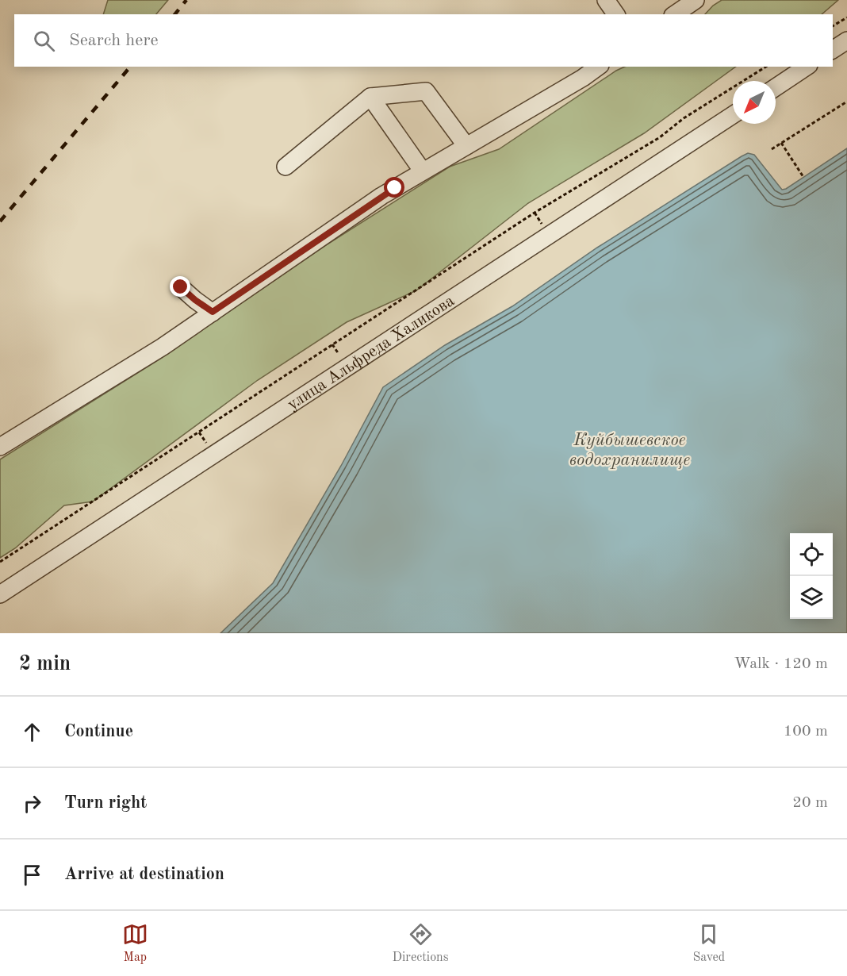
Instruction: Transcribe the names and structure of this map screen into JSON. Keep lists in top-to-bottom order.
{
  "streets": {
    "lane": ["улица Альфреда Халикова"]
  },
  "water": ["Куйбышевское водохранилище"],
  "north": "bottom left",
  "page": {
    "search": "Search here",
    "heading": ["2 min", "Walk · 120 m"],
    "list": [
      ["Continue", "100 m"],
      ["Turn right", "20 m"],
      "Arrive at destination"
    ],
    "nav": ["Map", "Directions", "Saved"]
  }
}
